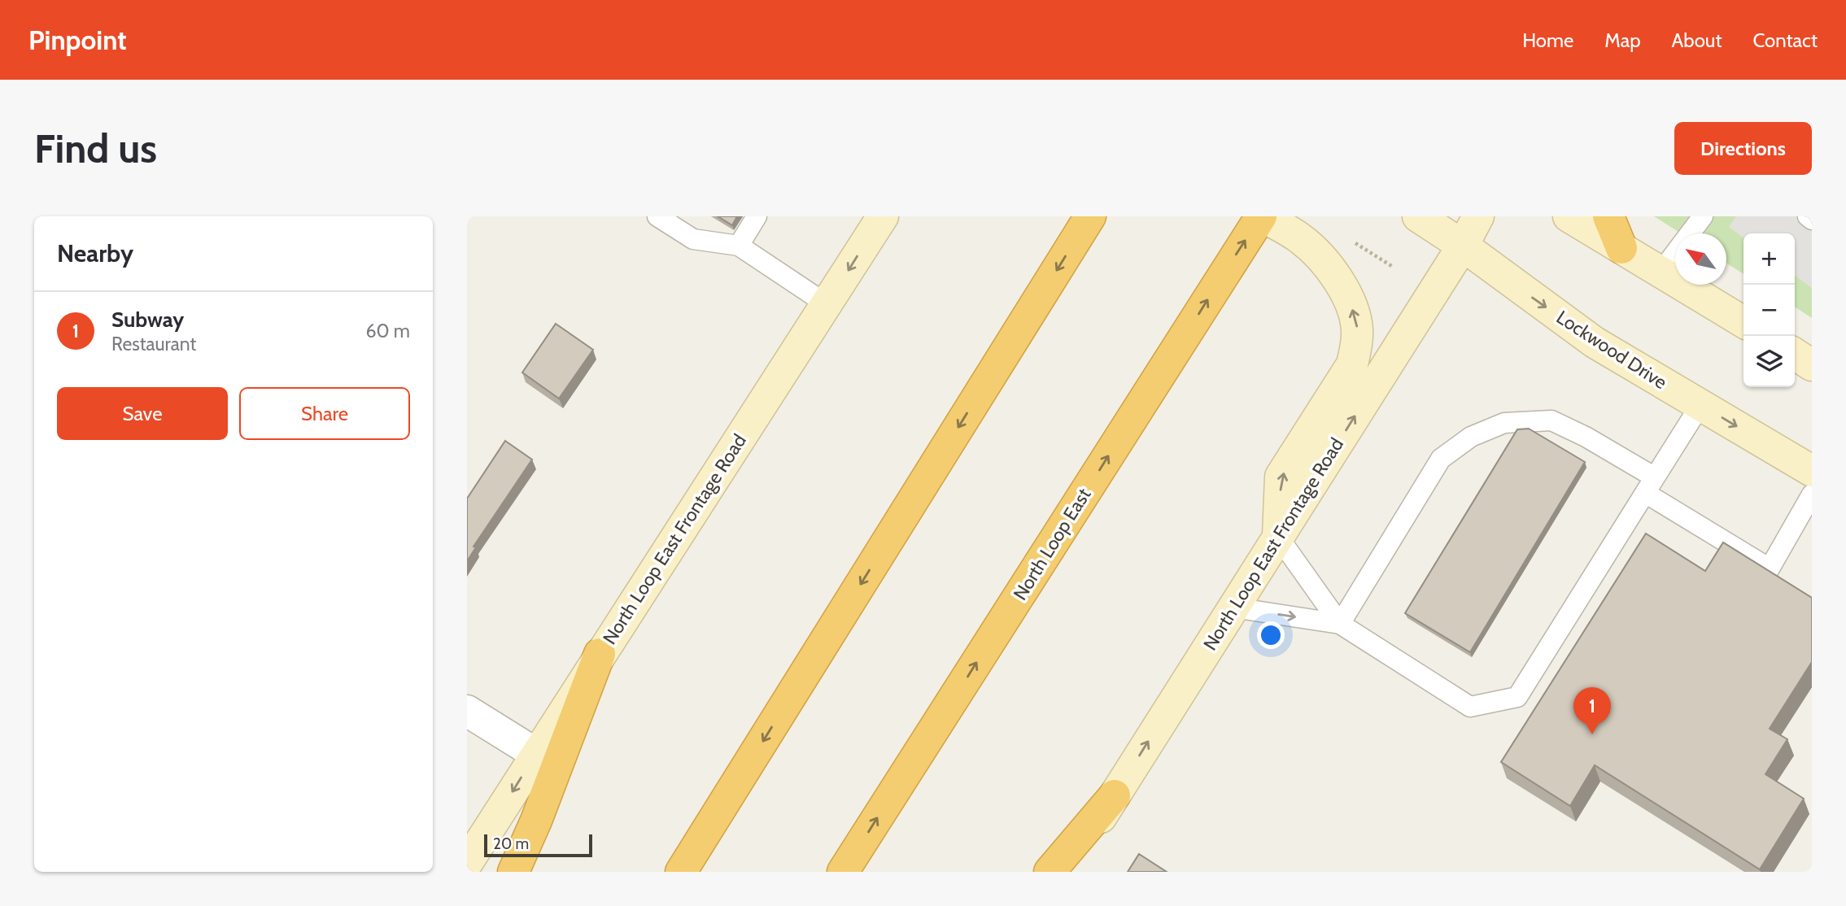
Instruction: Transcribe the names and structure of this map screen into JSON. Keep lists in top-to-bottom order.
{
  "streets": {
    "highway": ["North Loop East"],
    "main road": ["Lockwood Drive", "North Loop East Frontage Road"]
  },
  "crossings": [
    ["Lockwood Drive", "North Loop East Frontage Road"]
  ],
  "scale_bar": "20 m",
  "north": "top left",
  "page": {
    "header": "Pinpoint",
    "nav": [
      "Home",
      "Map",
      "About",
      "Contact"
    ],
    "buttons": [
      "Directions",
      ["Save", "Share"]
    ],
    "title": "Find us",
    "heading": "Nearby",
    "map_buttons": ["+", "−"],
    "list": [
      {
        "mark": "1",
        "name": "Subway",
        "note": "Restaurant",
        "value": "60 m"
      }
    ],
    "pins": "1",
    "scale": "20 m"
  }
}
